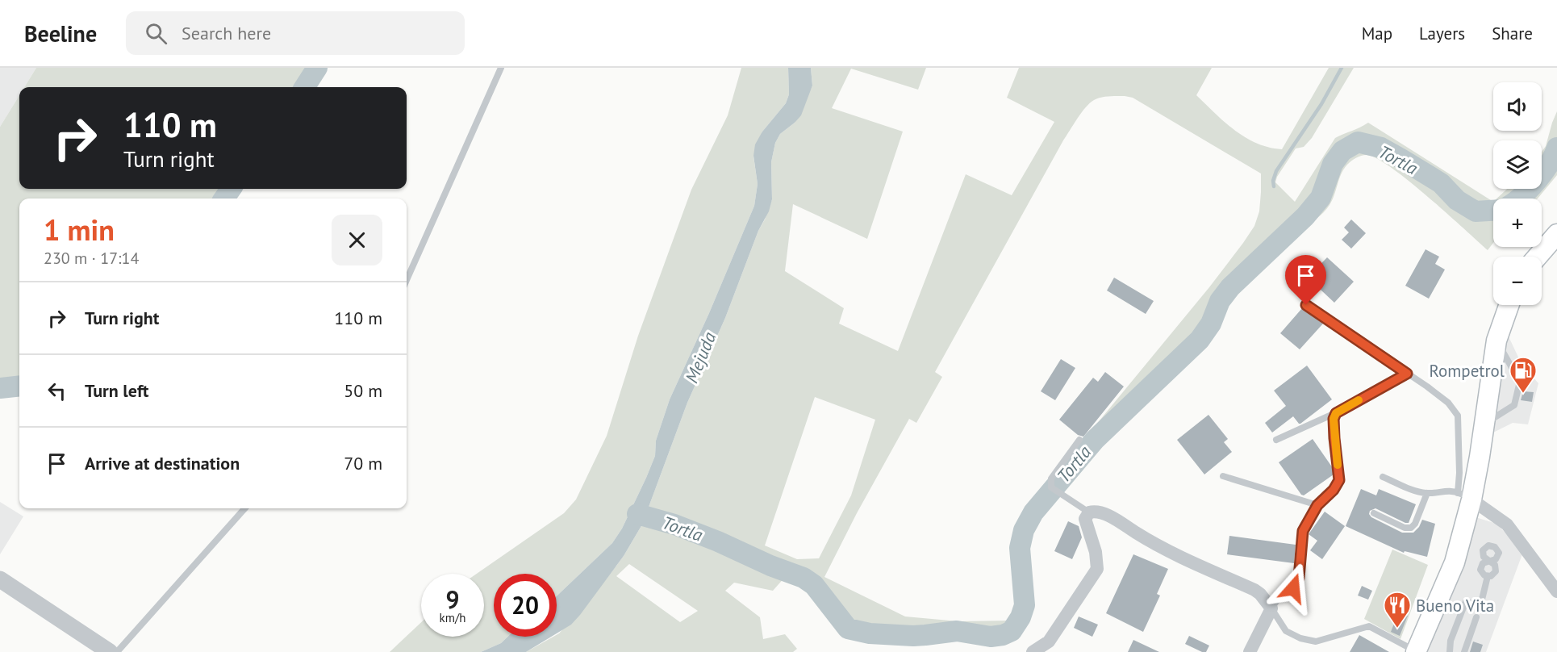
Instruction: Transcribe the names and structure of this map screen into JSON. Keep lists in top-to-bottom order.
{
  "water": ["Tortla", "Mejuda"],
  "places": {
    "fuel station": ["Rompetrol"],
    "restaurant": ["Bueno Vita"]
  },
  "page": {
    "header": "Beeline",
    "search": "Search here",
    "nav": ["Map", "Layers", "Share"],
    "map_buttons": ["+", "−"],
    "turn": ["110 m", "Turn right"],
    "heading": ["1 min", "230 m · 17:14"],
    "list": [
      {
        "name": "Turn right",
        "value": "110 m"
      },
      {
        "name": "Turn left",
        "value": "50 m"
      },
      {
        "name": "Arrive at destination",
        "value": "70 m"
      }
    ],
    "speed": "9 km/h",
    "limit": "20"
  }
}
